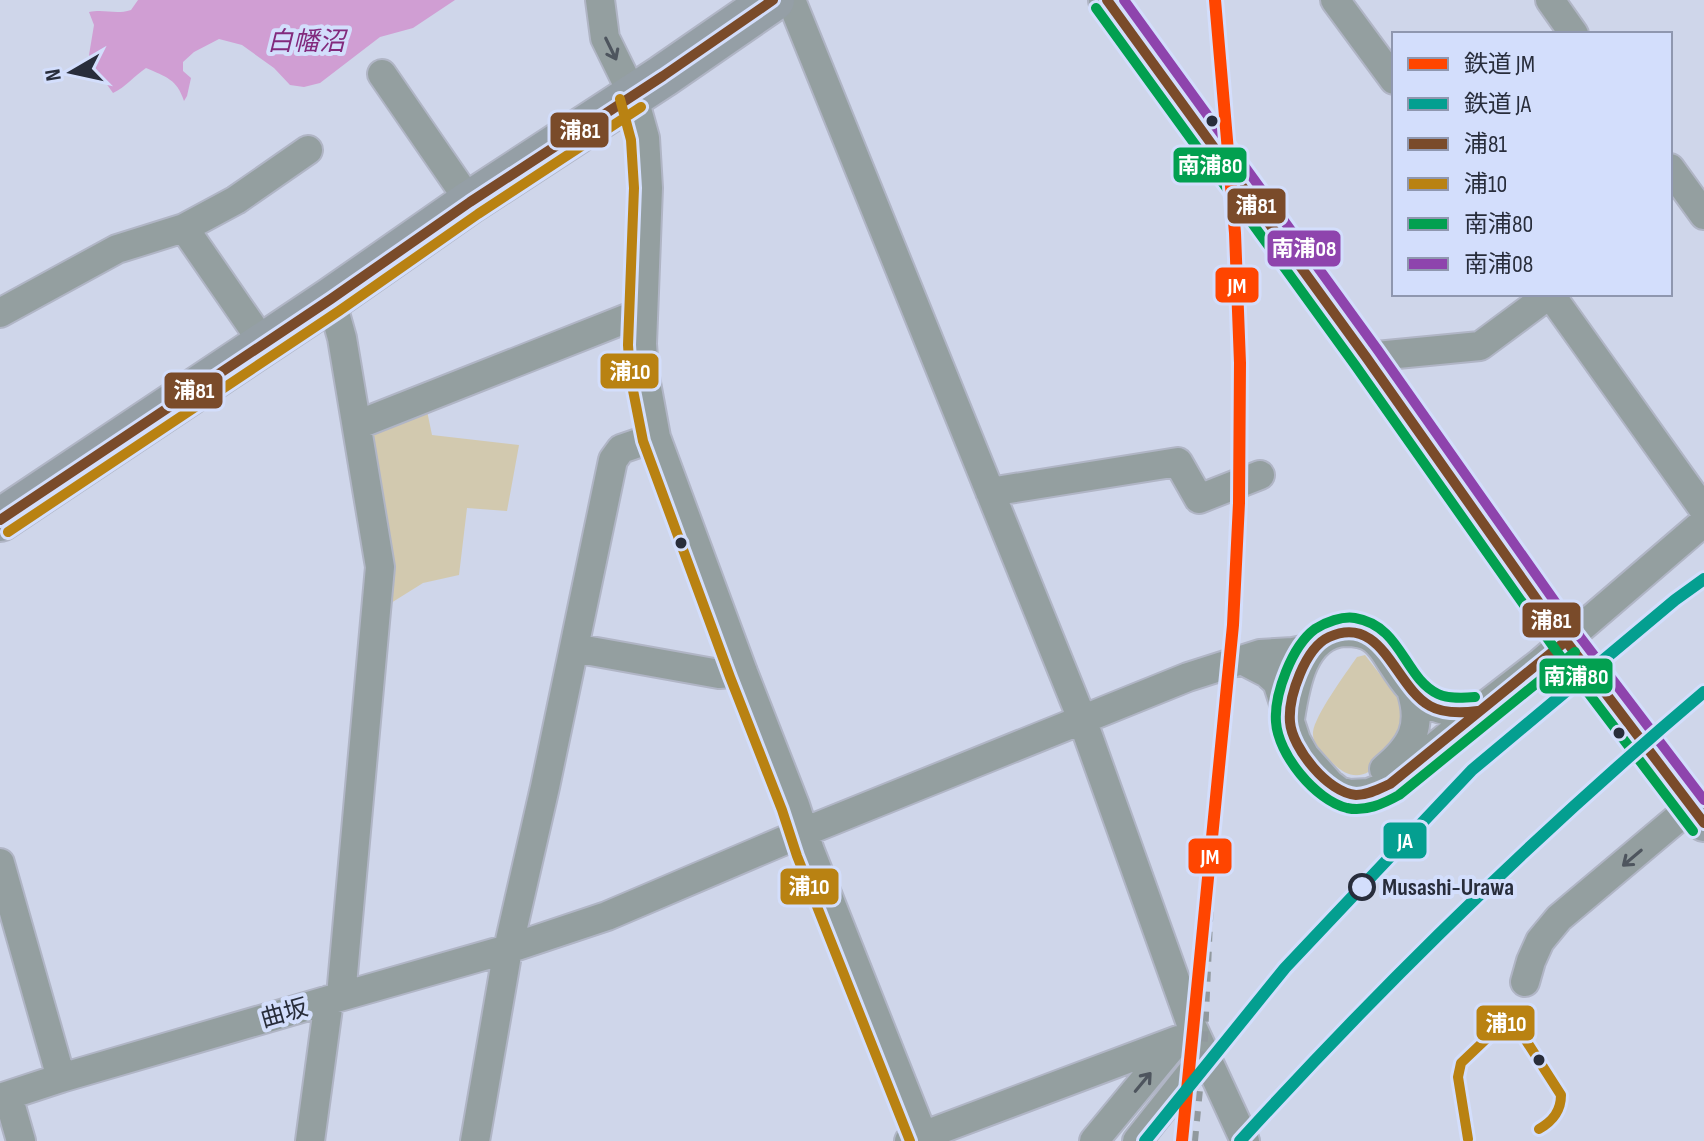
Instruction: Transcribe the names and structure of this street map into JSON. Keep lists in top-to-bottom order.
{
  "streets": {
    "street": ["曲坂"]
  },
  "water": ["白幡沼"],
  "places": ["Musashi-Urawa"],
  "lines": [
    "rail line JM",
    "transit line 浦81",
    "transit line 南浦08",
    "transit line 南浦80",
    "transit line 浦10",
    "rail line JA"
  ],
  "legend": [
    "鉄道 JM",
    "鉄道 JA",
    "浦81",
    "浦10",
    "南浦80",
    "南浦08"
  ],
  "north": "left"
}
